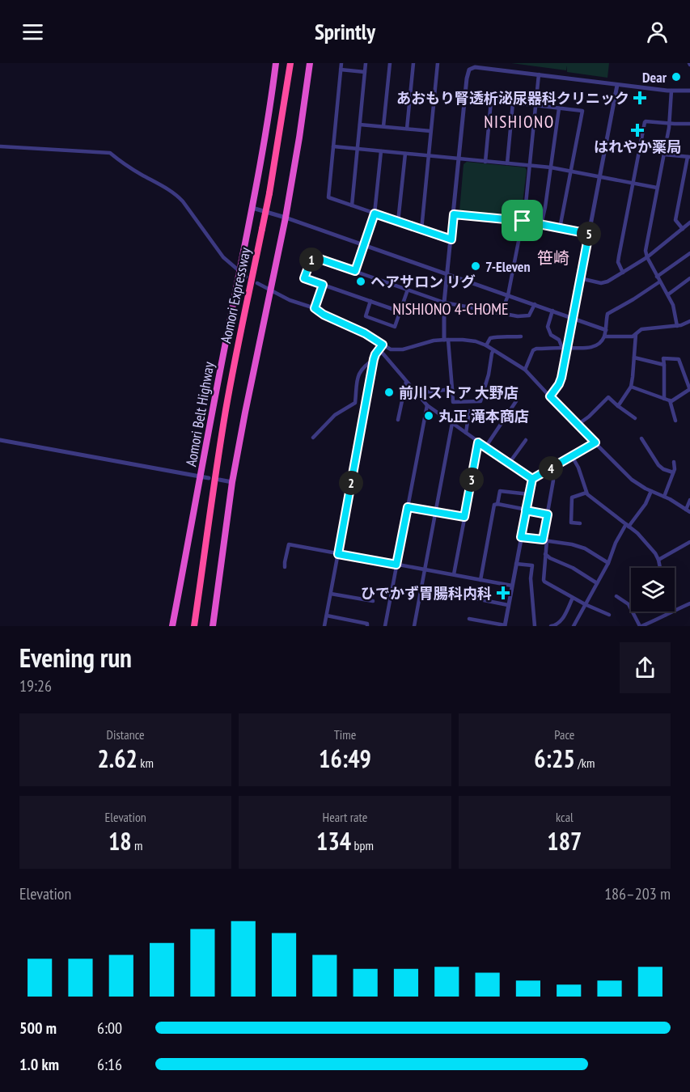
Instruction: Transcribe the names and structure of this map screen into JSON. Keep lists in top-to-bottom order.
{
  "streets": {
    "highway": ["Aomori Expressway", "Aomori Belt Highway"]
  },
  "districts": ["NISHIONO", "笹崎", "NISHIONO 4-CHOME"],
  "places": {
    "other": [
      "Dear",
      "7-Eleven",
      "ヘアサロン リグ",
      "前川ストア 大野店",
      "丸正 滝本商店"
    ],
    "health": ["あおもり腎透析泌尿器科クリニック", "はれやか薬局", "ひでかず胃腸科内科"]
  },
  "page": {
    "header": "Sprintly",
    "pins": [
      "5",
      "1",
      "4",
      "3",
      "2"
    ],
    "heading": ["Evening run", "19:26"],
    "stats": [
      ["Distance", "2.62 km"],
      ["Time", "16:49"],
      ["Pace", "6:25 /km"],
      ["Elevation", "18 m"],
      ["Heart rate", "134 bpm"],
      ["kcal", "187"]
    ],
    "chart": ["Elevation", "186–203 m"],
    "list": [
      {
        "name": "500 m",
        "note": "6:00"
      },
      {
        "name": "1.0 km",
        "note": "6:16"
      }
    ]
  }
}
